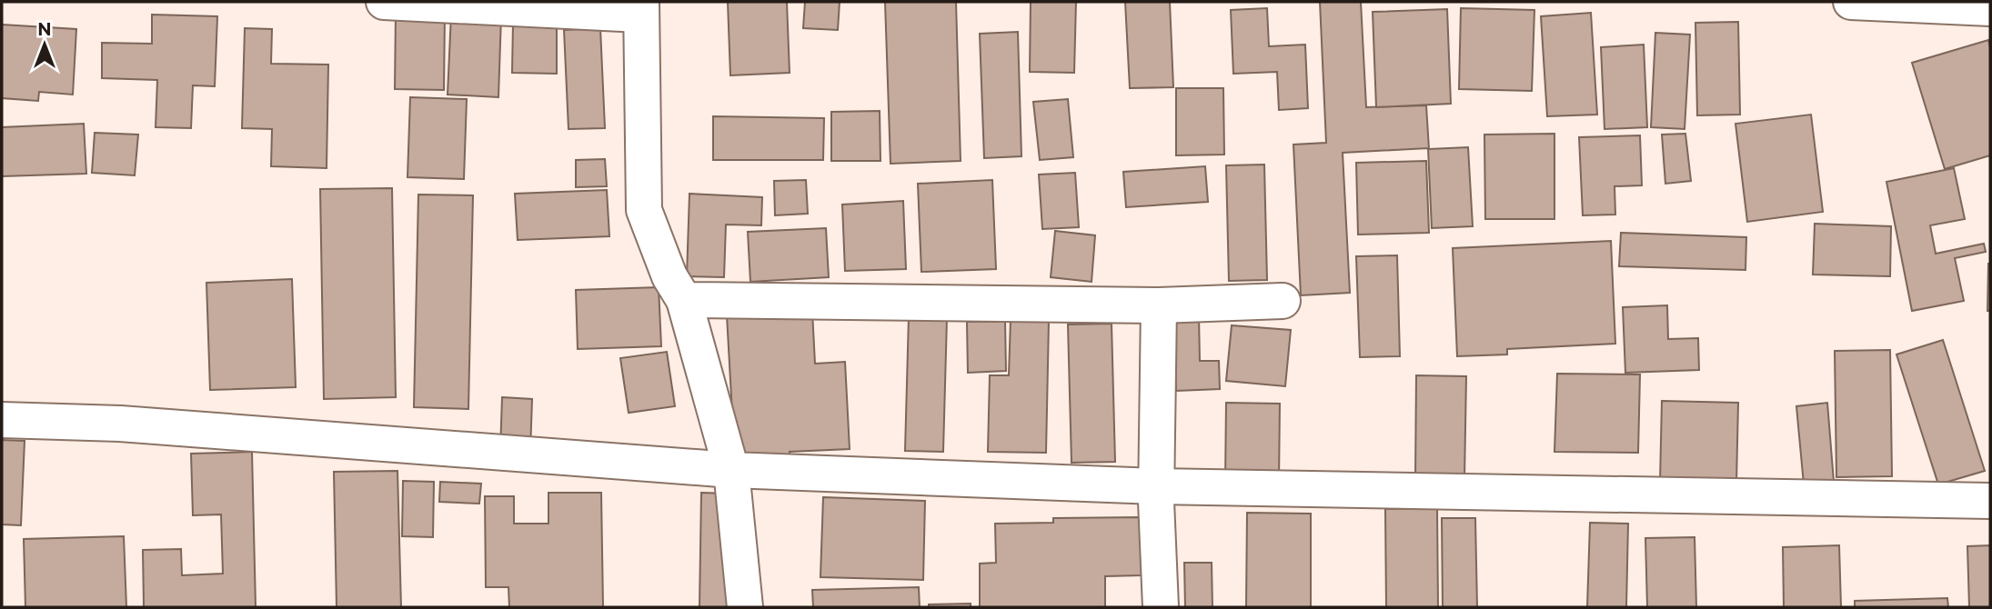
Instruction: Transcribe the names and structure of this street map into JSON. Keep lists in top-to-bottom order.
{
  "north": "top"
}
